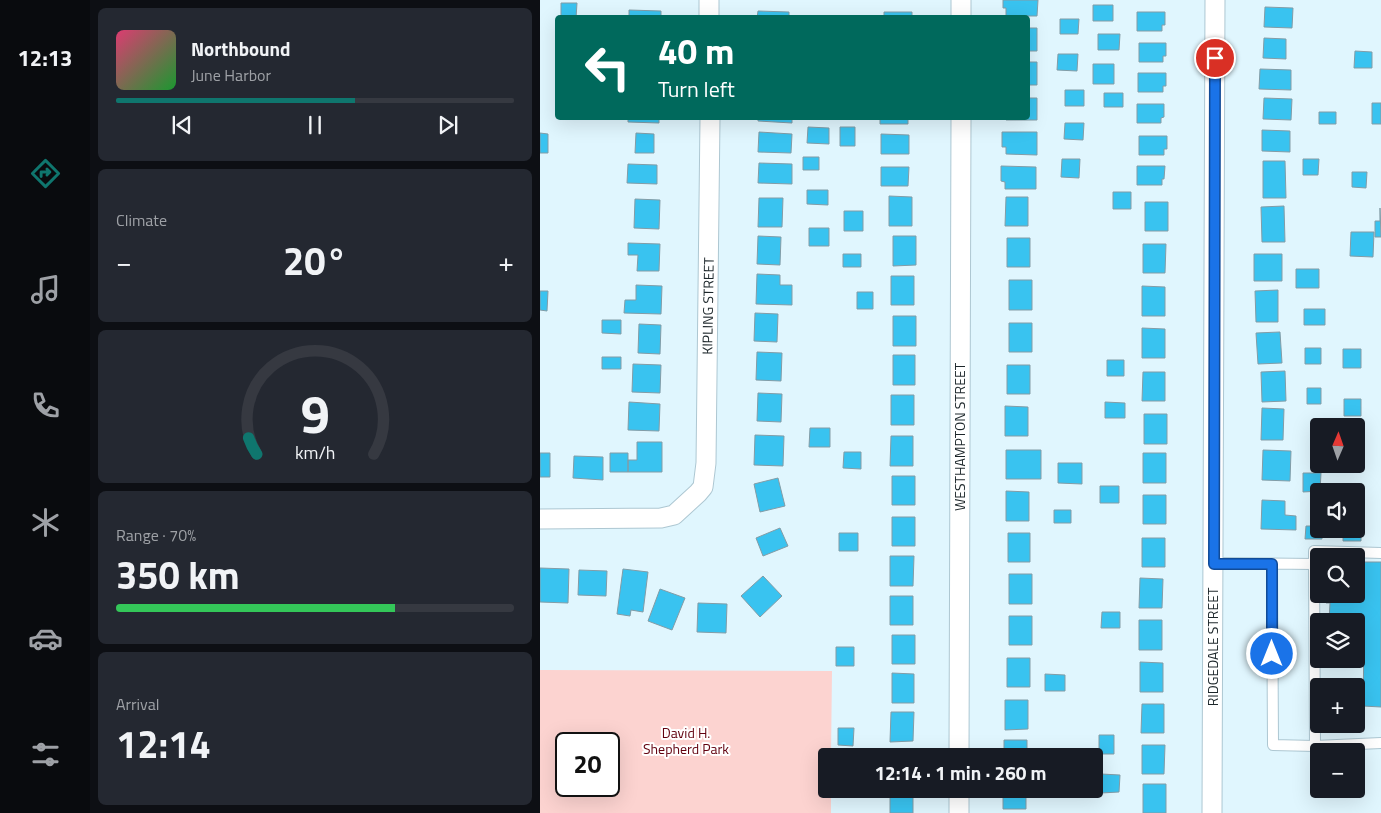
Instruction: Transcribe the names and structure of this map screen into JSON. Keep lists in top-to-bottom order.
{
  "streets": {
    "street": ["KIPLING STREET", "WESTHAMPTON STREET", "RIDGEDALE STREET"]
  },
  "parks": ["David H. Shepherd Park"],
  "north": "top",
  "page": {
    "tabs": "12:13",
    "turn": ["40 m", "Turn left"],
    "song": ["Northbound", "June Harbor"],
    "tile": [
      "Climate",
      ["Range · 70%", "350 km"],
      ["Arrival", "12:14"]
    ],
    "heat": ["−", "20°", "+"],
    "map_buttons": ["+", "−"],
    "limit": "20",
    "trip": "12:14 · 1 min · 260 m",
    "gauge": ["9", "km/h"]
  }
}
